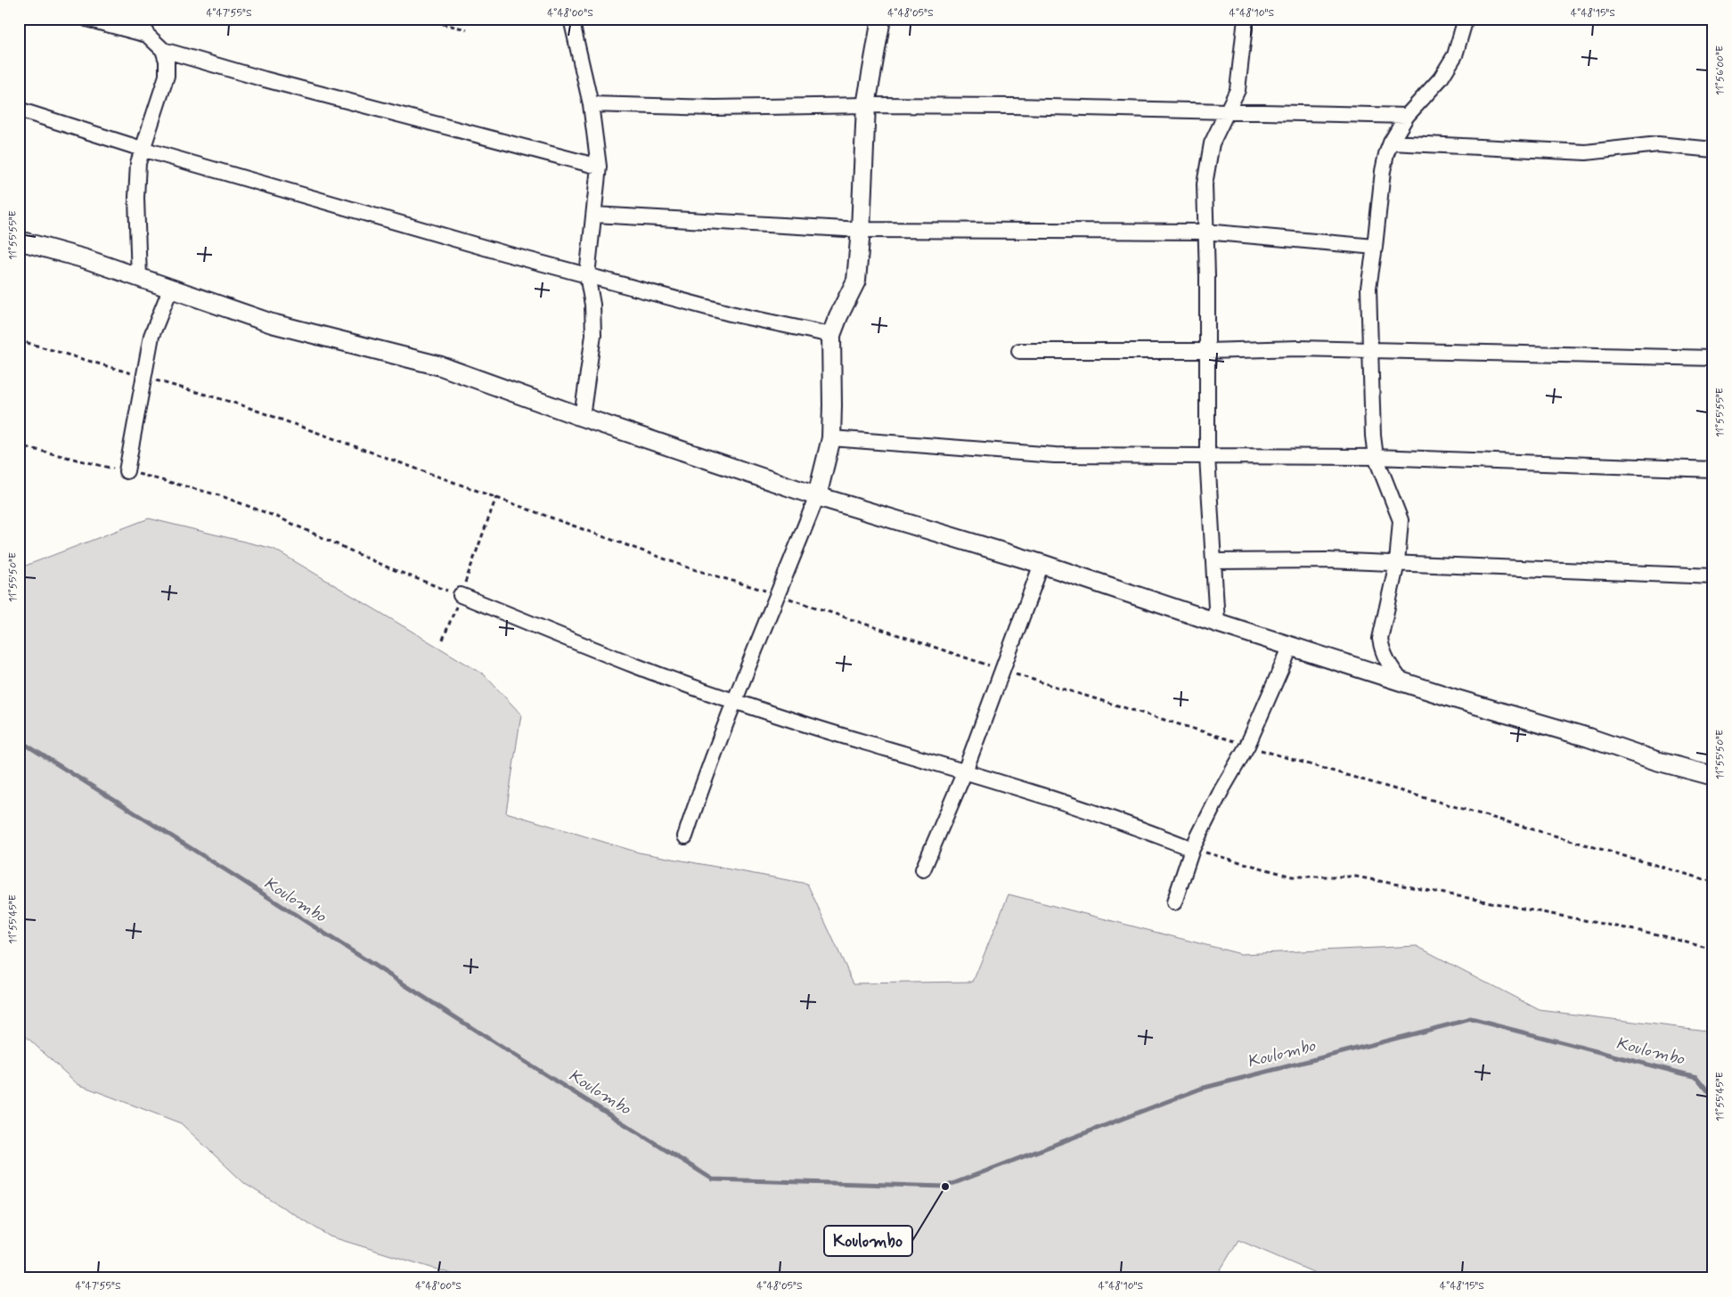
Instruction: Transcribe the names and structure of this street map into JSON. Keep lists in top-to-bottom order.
{
  "water": ["Koulombo"],
  "places": ["Koulombo"],
  "coordinates": [
    "4°47'55\"S",
    "4°48'00\"S",
    "4°48'05\"S",
    "4°48'10\"S",
    "4°48'15\"S",
    "11°56'00\"E",
    "11°55'55\"E",
    "11°55'50\"E",
    "11°55'45\"E"
  ]
}
